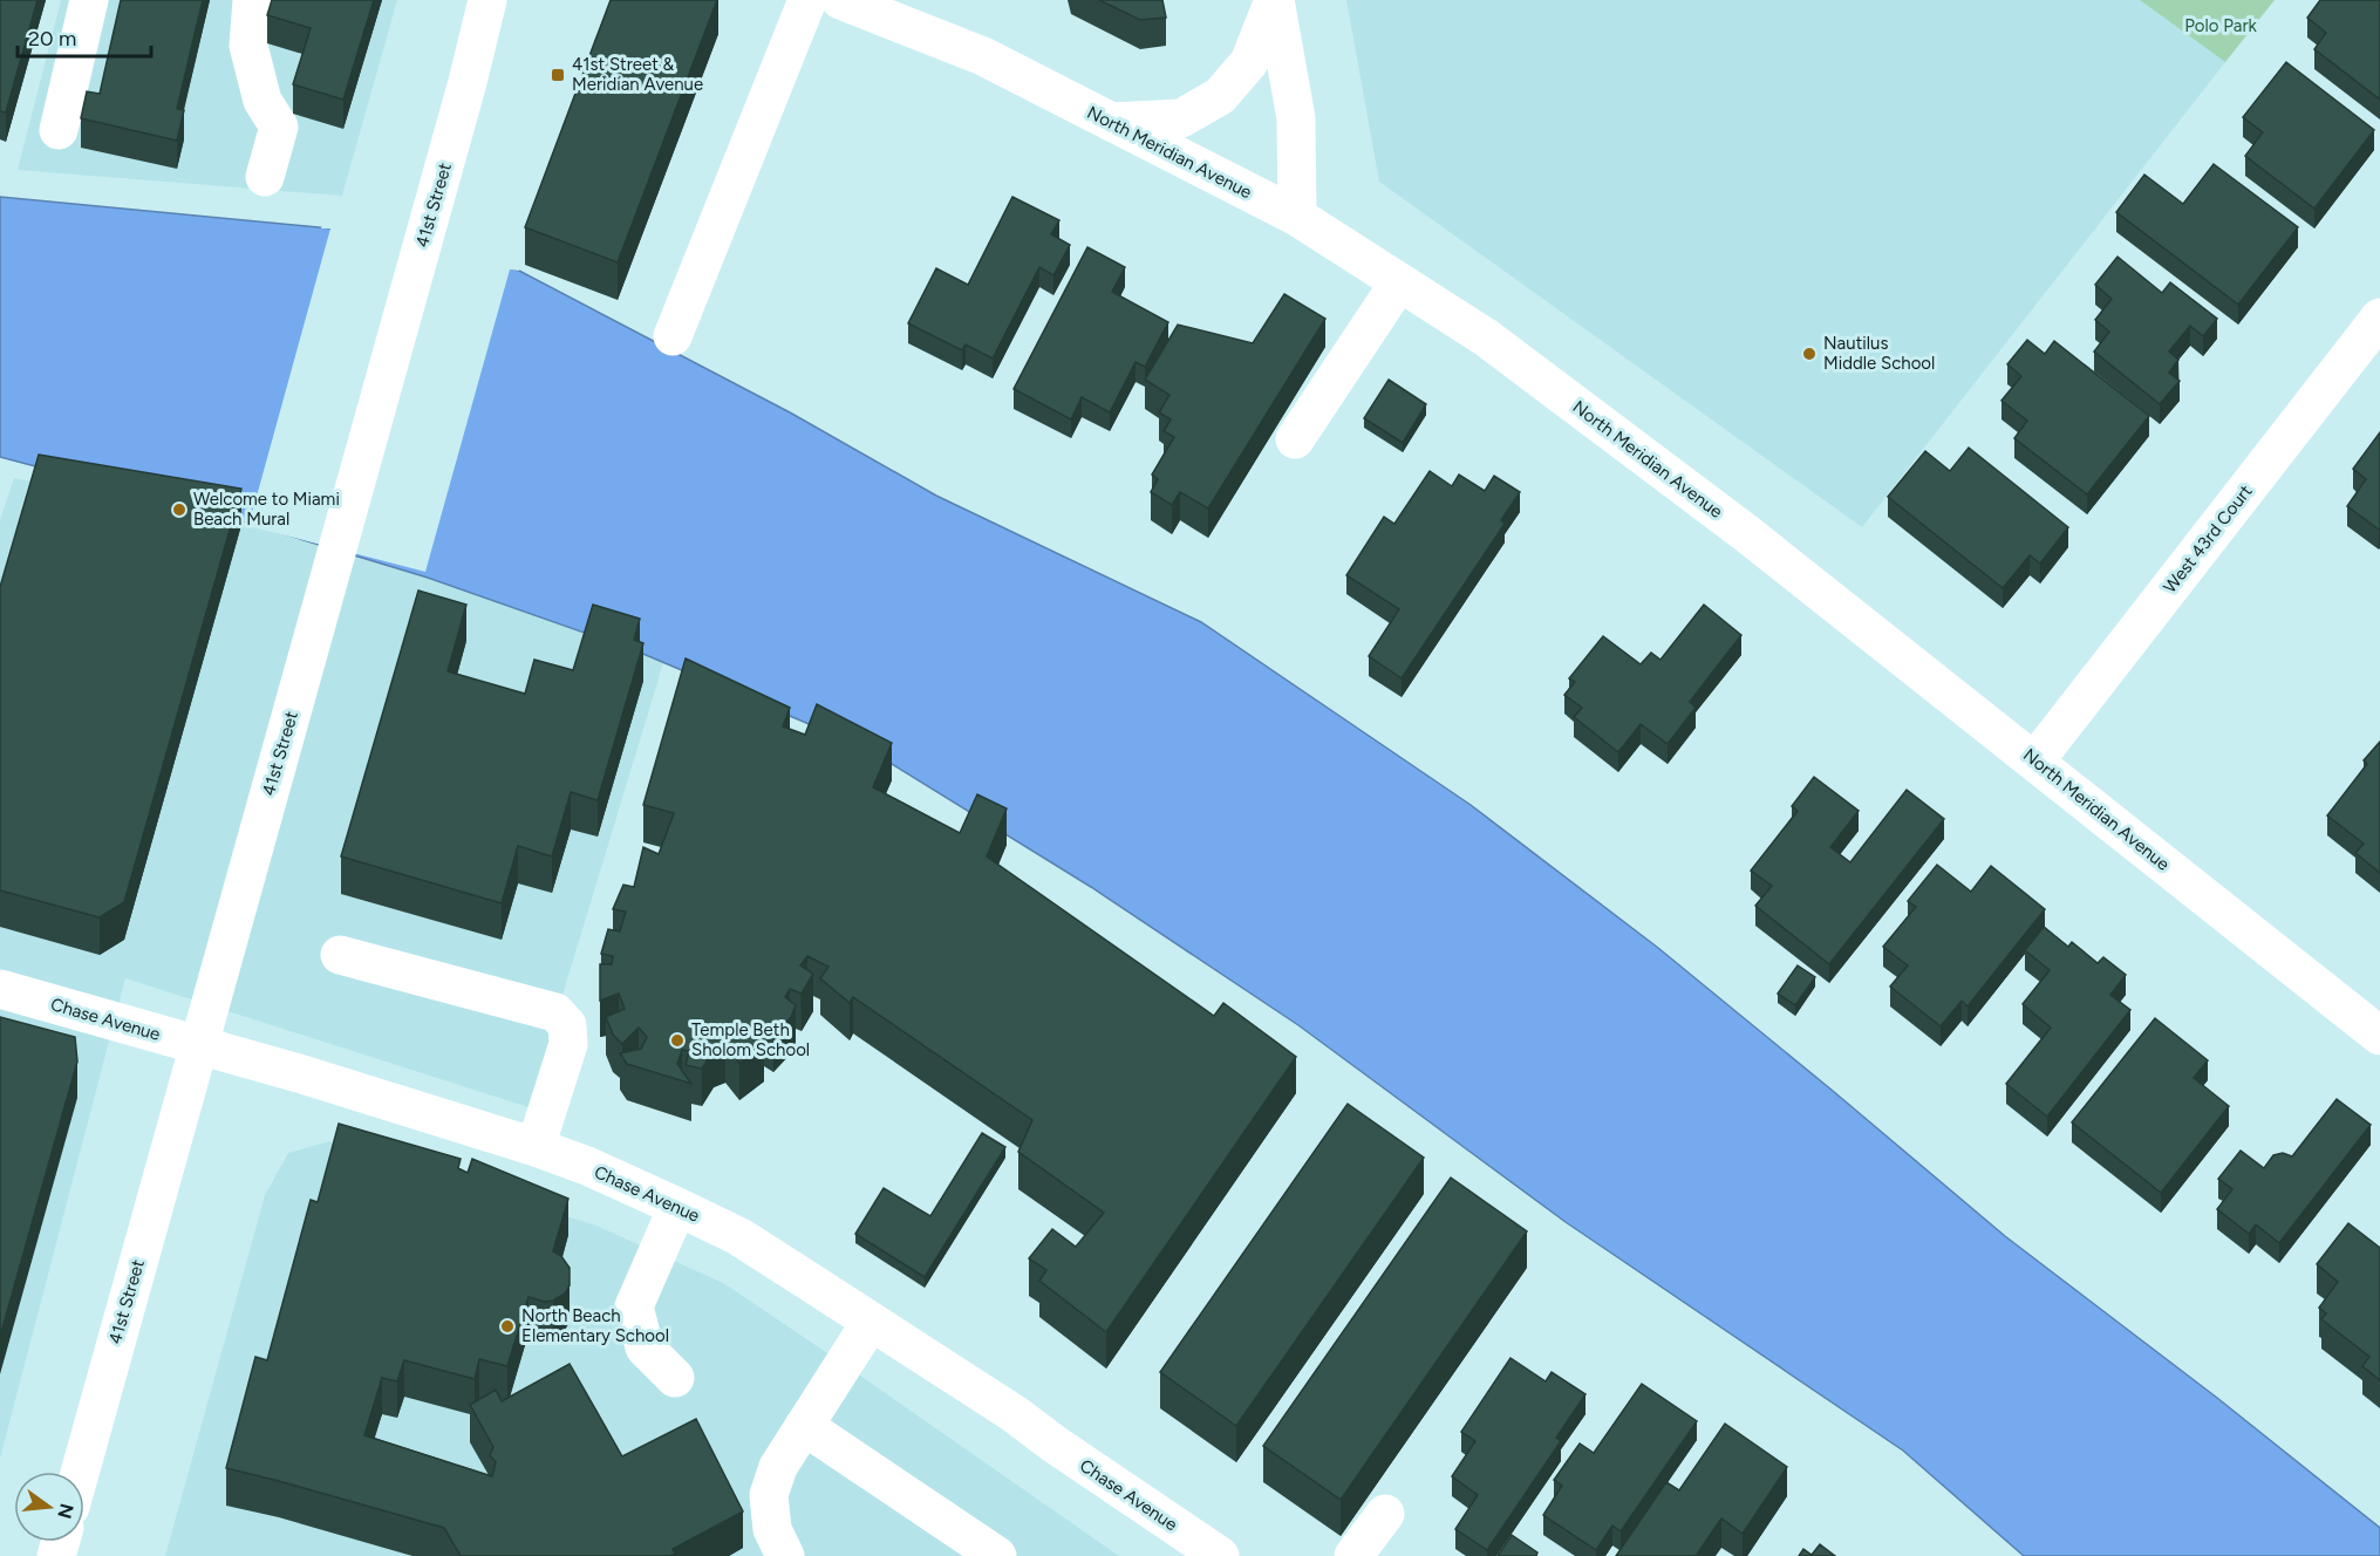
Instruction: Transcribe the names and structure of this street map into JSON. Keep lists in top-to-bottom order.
{
  "streets": {
    "street": [
      "North Meridian Avenue",
      "41st Street",
      "West 43rd Court",
      "Chase Avenue"
    ]
  },
  "crossings": [
    ["North Meridian Avenue", "West 43rd Court"],
    ["41st Street", "Chase Avenue"]
  ],
  "parks": ["Polo Park"],
  "places": {
    "transit": ["41st Street & Meridian Avenue"],
    "other": [
      "Nautilus Middle School",
      "Welcome to Miami Beach Mural",
      "Temple Beth Sholom School",
      "North Beach Elementary School"
    ]
  },
  "scale_bar": "20 m",
  "north": "right"
}
